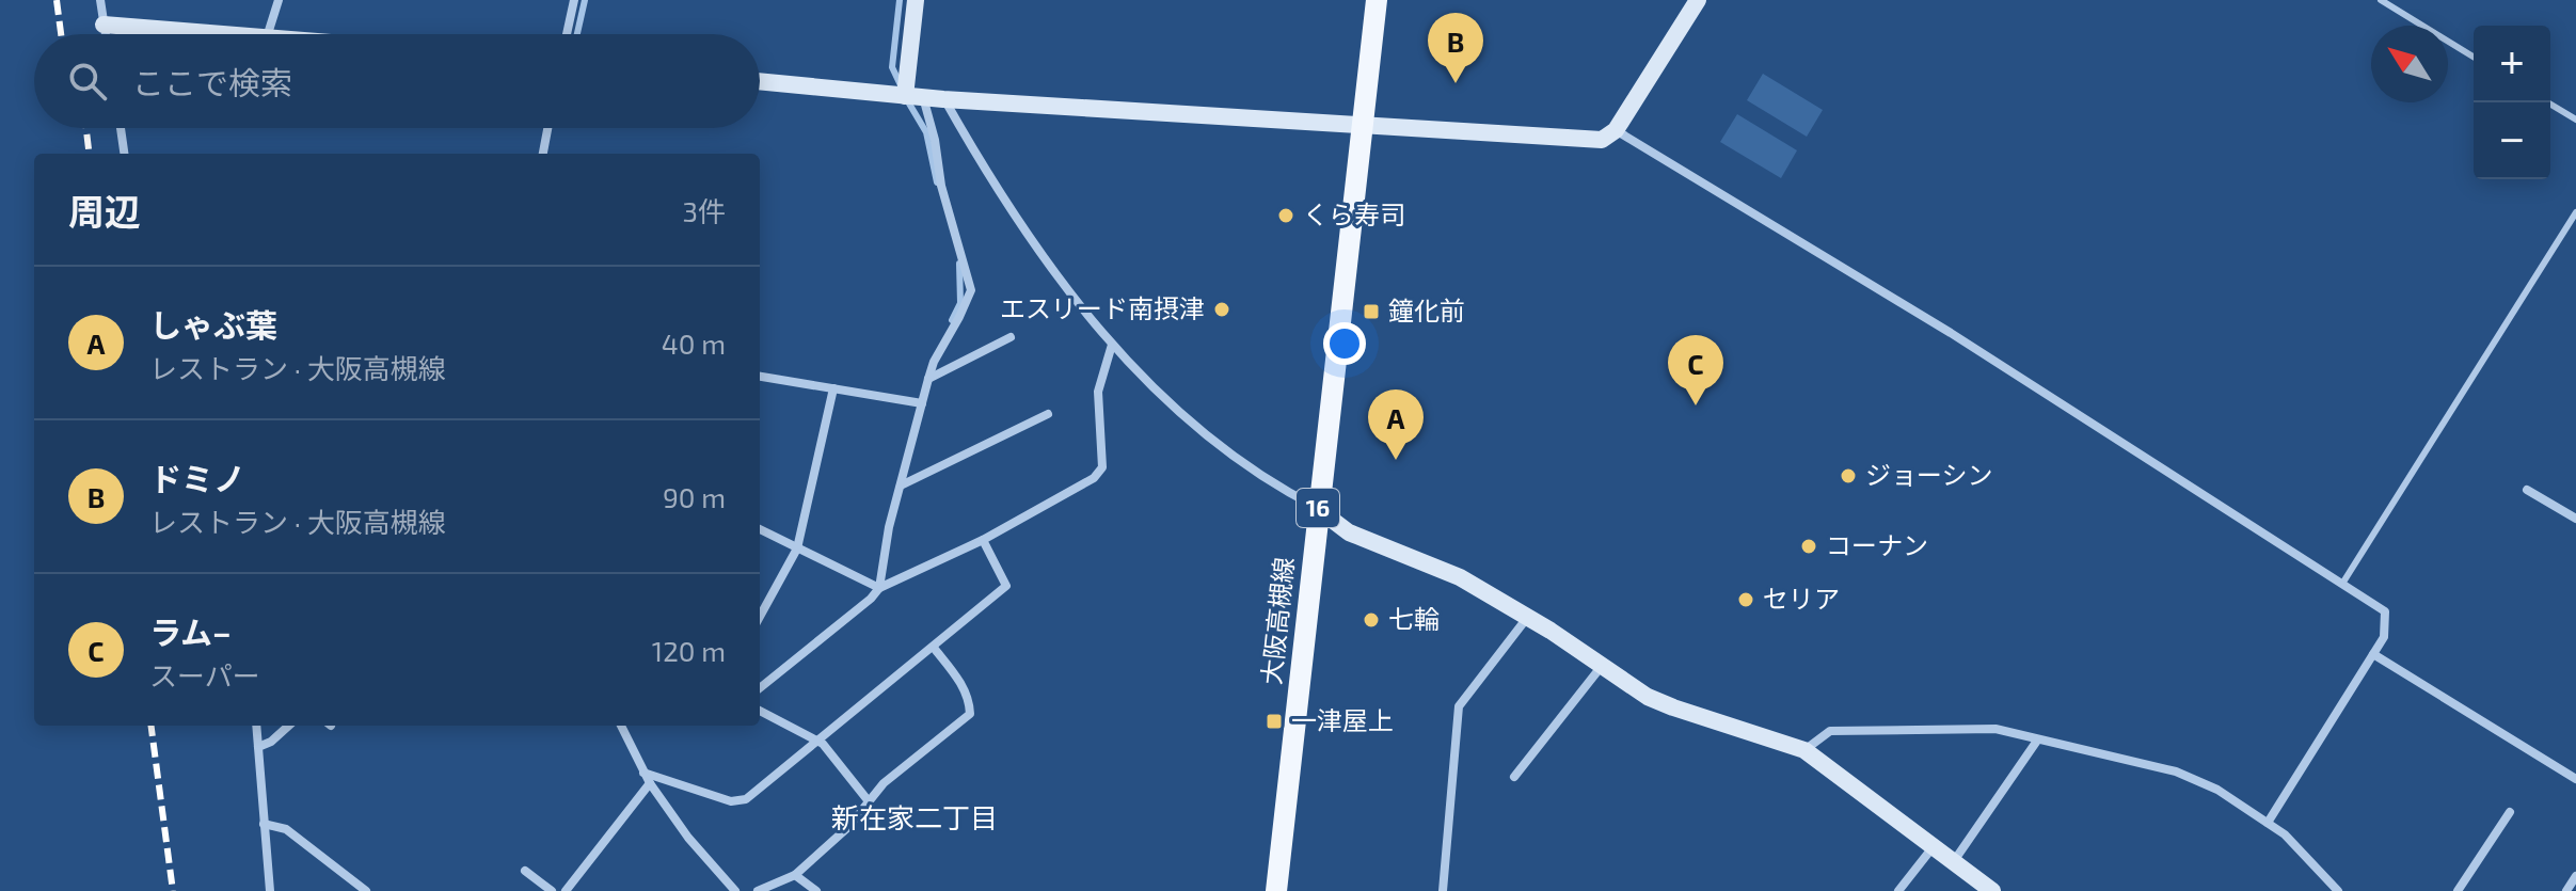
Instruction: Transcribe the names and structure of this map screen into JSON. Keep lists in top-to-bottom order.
{
  "streets": {
    "main road": ["16", "大阪高槻線"]
  },
  "districts": ["新在家二丁目"],
  "places": {
    "other": [
      "くら寿司",
      "エスリード南摂津",
      "ジョーシン",
      "コーナン",
      "セリア",
      "七輪"
    ],
    "transit": ["鐘化前", "一津屋上"]
  },
  "north": "top left",
  "page": {
    "pins": ["B", "C", "A"],
    "map_buttons": ["+", "−"],
    "search": "ここで検索",
    "heading": ["周辺", "3件"],
    "list": [
      {
        "mark": "A",
        "name": "しゃぶ葉",
        "note": "レストラン · 大阪高槻線",
        "value": "40 m"
      },
      {
        "mark": "B",
        "name": "ドミノ",
        "note": "レストラン · 大阪高槻線",
        "value": "90 m"
      },
      {
        "mark": "C",
        "name": "ラム−",
        "note": "スーパー",
        "value": "120 m"
      }
    ]
  }
}
